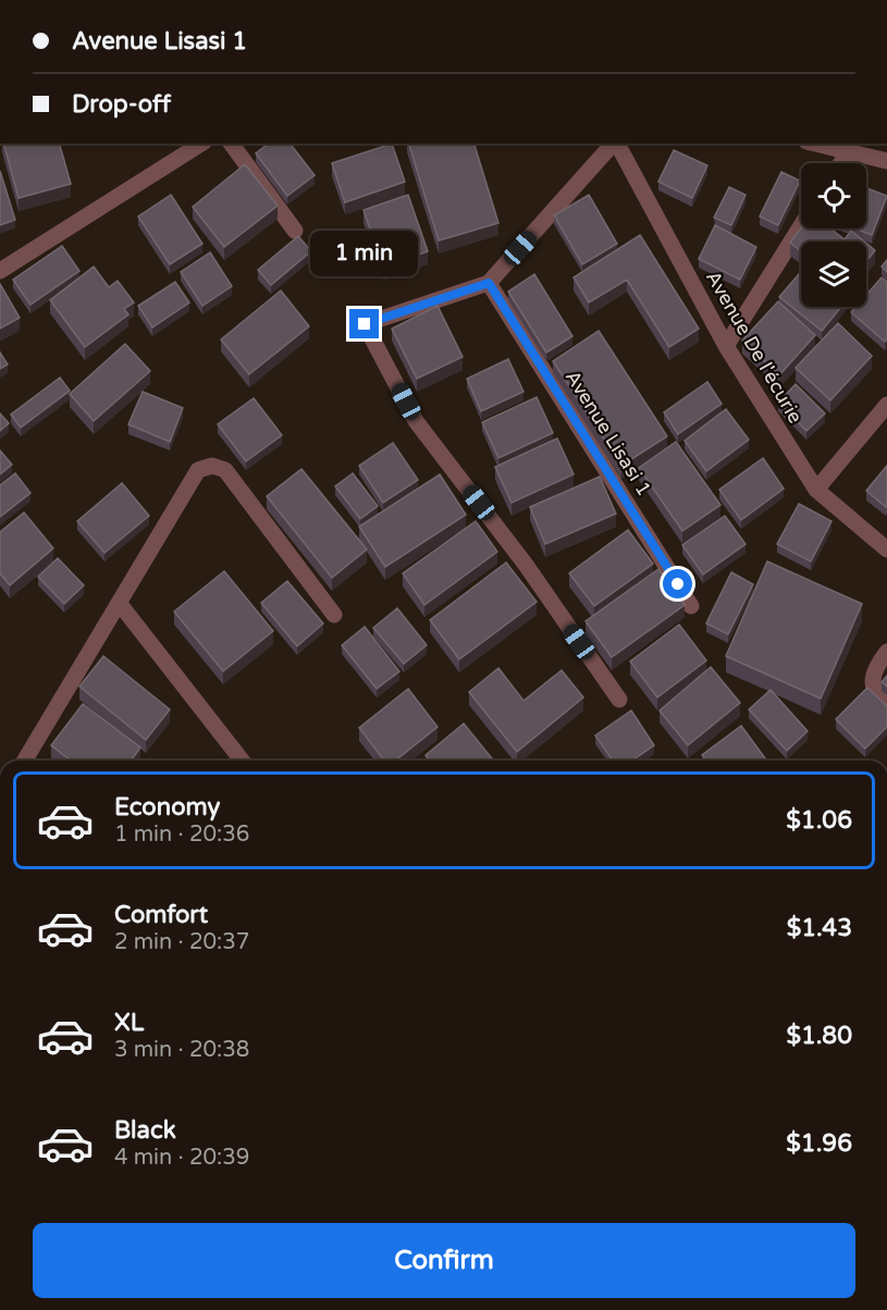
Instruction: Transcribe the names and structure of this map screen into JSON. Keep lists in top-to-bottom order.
{
  "streets": {
    "street": ["Avenue De l'écurie", "Avenue Lisasi 1"]
  },
  "page": {
    "banner": ["Avenue Lisasi 1", "Drop-off"],
    "bubble": "1 min",
    "list": [
      {
        "name": "Economy",
        "note": "1 min · 20:36",
        "value": "$1.06"
      },
      {
        "name": "Comfort",
        "note": "2 min · 20:37",
        "value": "$1.43"
      },
      {
        "name": "XL",
        "note": "3 min · 20:38",
        "value": "$1.80"
      },
      {
        "name": "Black",
        "note": "4 min · 20:39",
        "value": "$1.96"
      }
    ],
    "buttons": "Confirm"
  }
}
